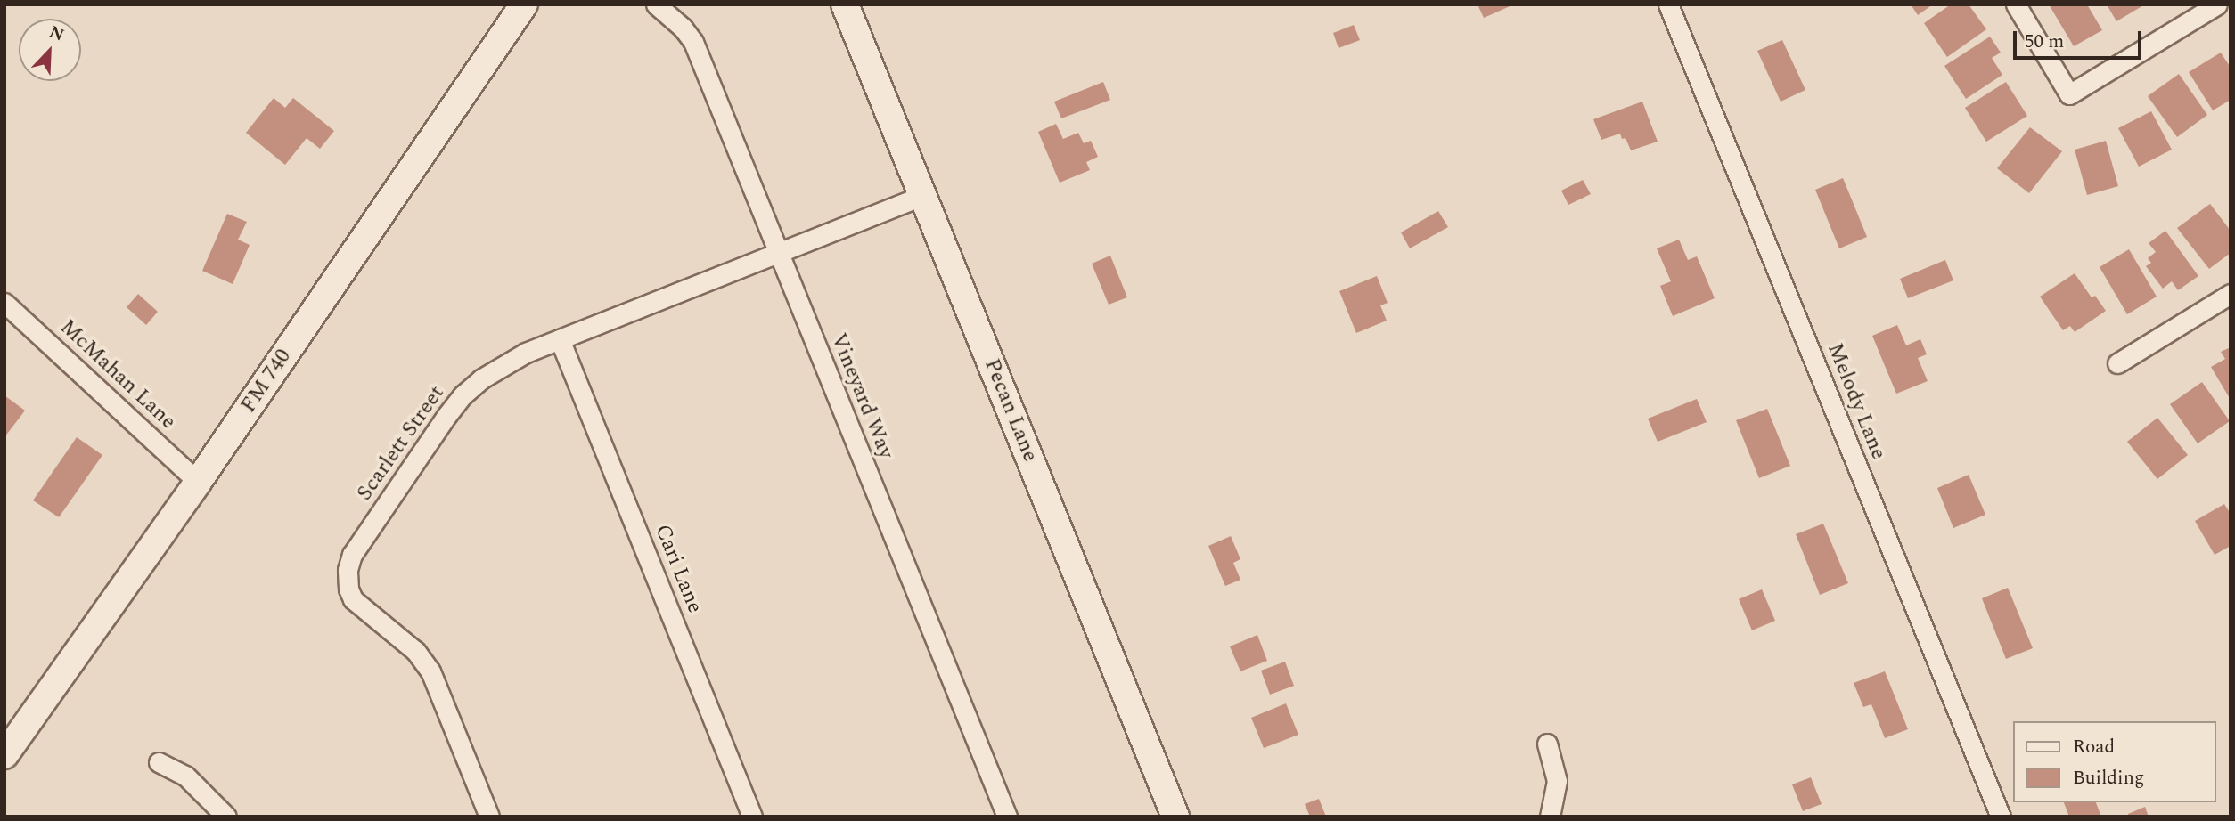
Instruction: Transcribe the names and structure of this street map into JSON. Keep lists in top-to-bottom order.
{
  "streets": {
    "main road": ["FM 740", "Pecan Lane"],
    "street": [
      "McMahan Lane",
      "Vineyard Way",
      "Melody Lane",
      "Scarlett Street",
      "Cari Lane"
    ]
  },
  "crossings": [
    ["McMahan Lane", "FM 740"],
    ["Vineyard Way", "Scarlett Street"],
    ["Pecan Lane", "Scarlett Street"],
    ["Scarlett Street", "Cari Lane"]
  ],
  "legend": ["Road", "Building"],
  "scale_bar": "50 m",
  "north": "top right"
}
